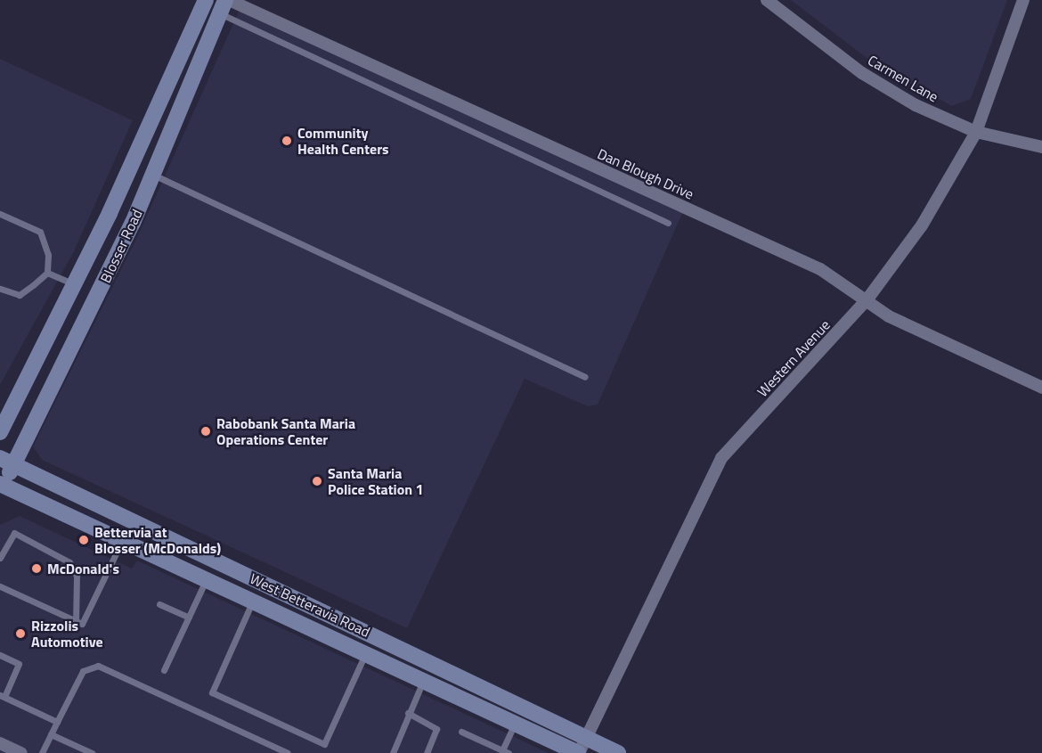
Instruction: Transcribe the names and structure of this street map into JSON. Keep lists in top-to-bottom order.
{
  "streets": {
    "main road": ["Blosser Road", "West Betteravia Road"],
    "street": ["Carmen Lane", "Dan Blough Drive", "Western Avenue"]
  },
  "crossings": [
    ["Carmen Lane", "Western Avenue"],
    ["Dan Blough Drive", "Blosser Road"],
    ["Dan Blough Drive", "Western Avenue"],
    ["Blosser Road", "West Betteravia Road"],
    ["Western Avenue", "West Betteravia Road"]
  ],
  "places": [
    "Community Health Centers",
    "Rabobank Santa Maria Operations Center",
    "Santa Maria Police Station 1",
    "Bettervia at Blosser (McDonalds)",
    "McDonald's",
    "Rizzolis Automotive"
  ]
}
